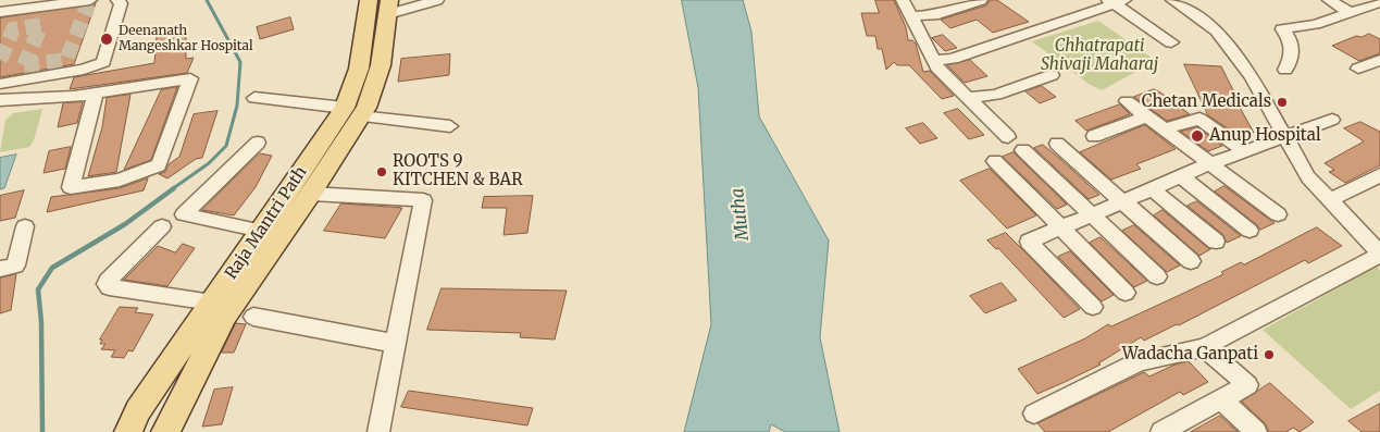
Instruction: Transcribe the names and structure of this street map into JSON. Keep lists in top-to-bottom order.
{
  "streets": {
    "main road": ["Raja Mantri Path"]
  },
  "water": ["Mutha"],
  "parks": ["Chhatrapati Shivaji Maharaj"],
  "places": [
    "Deenanath Mangeshkar Hospital",
    "Chetan Medicals",
    "Anup Hospital",
    "ROOTS 9 KITCHEN & BAR",
    "Wadacha Ganpati"
  ]
}
